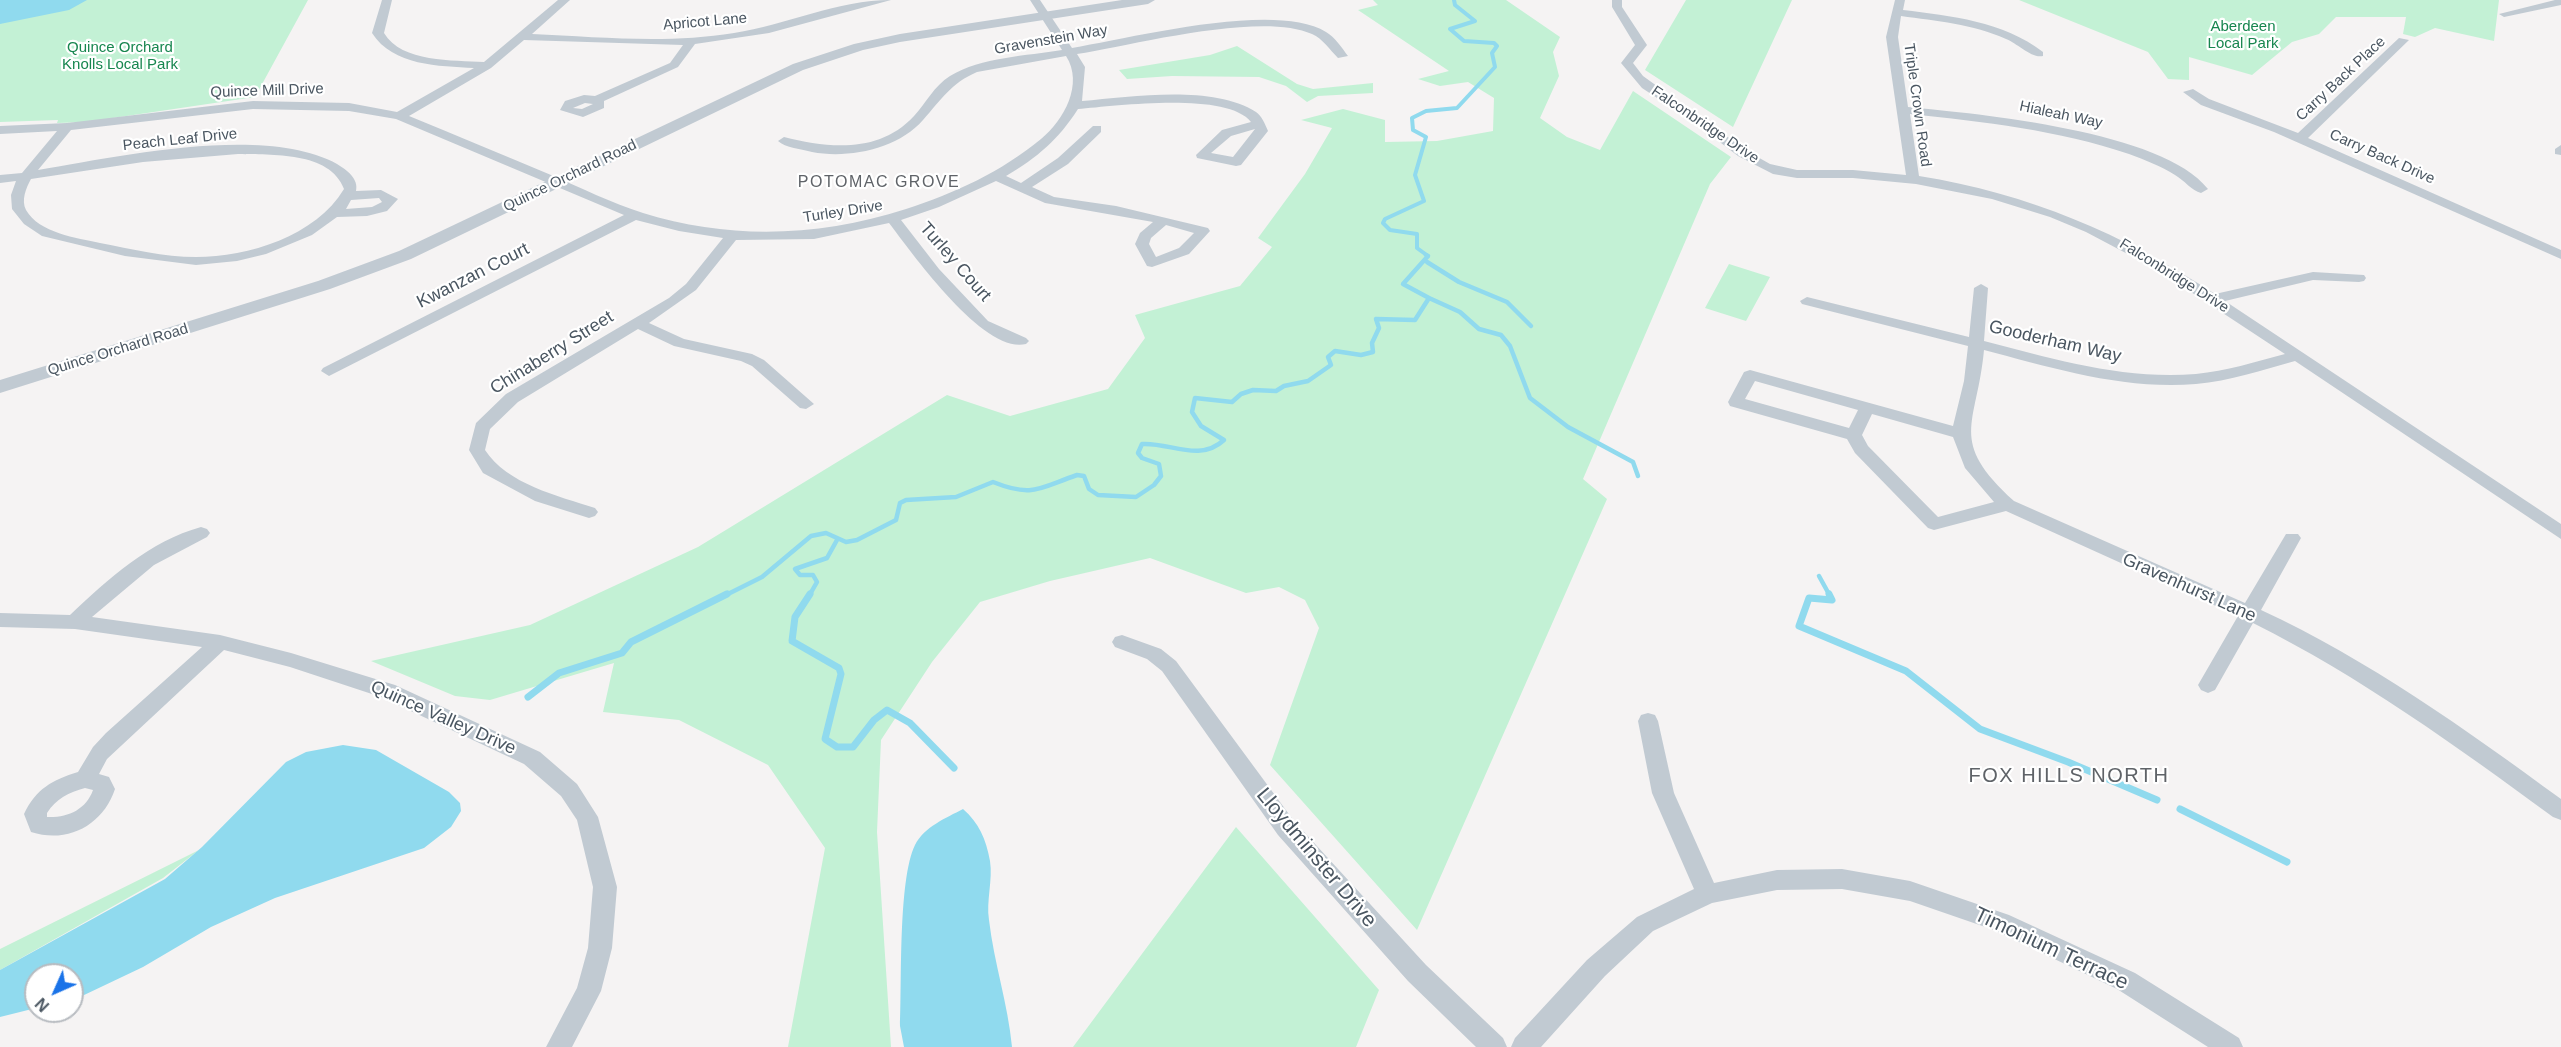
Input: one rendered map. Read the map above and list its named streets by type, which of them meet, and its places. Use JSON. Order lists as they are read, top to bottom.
{
  "streets": {
    "street": [
      "Apricot Lane",
      "Gravenstein Way",
      "Carry Back Place",
      "Quince Mill Drive",
      "Triple Crown Road",
      "Hialeah Way",
      "Falconbridge Drive",
      "Peach Leaf Drive",
      "Carry Back Drive",
      "Quince Orchard Road",
      "Turley Drive",
      "Turley Court",
      "Kwanzan Court",
      "Gooderham Way",
      "Chinaberry Street",
      "Gravenhurst Lane",
      "Quince Valley Drive",
      "Lloydminster Drive",
      "Timonium Terrace"
    ]
  },
  "crossings": [
    ["Gravenstein Way", "Turley Drive"],
    ["Carry Back Place", "Carry Back Drive"],
    ["Quince Mill Drive", "Quince Orchard Road"],
    ["Quince Mill Drive", "Turley Drive"],
    ["Triple Crown Road", "Hialeah Way"],
    ["Triple Crown Road", "Falconbridge Drive"],
    ["Falconbridge Drive", "Gooderham Way"],
    ["Quince Orchard Road", "Turley Drive"],
    ["Turley Drive", "Turley Court"],
    ["Turley Drive", "Kwanzan Court"],
    ["Turley Drive", "Chinaberry Street"]
  ],
  "districts": ["POTOMAC GROVE", "FOX HILLS NORTH"],
  "parks": ["Aberdeen Local Park", "Quince Orchard Knolls Local Park"],
  "north": "bottom left"
}
